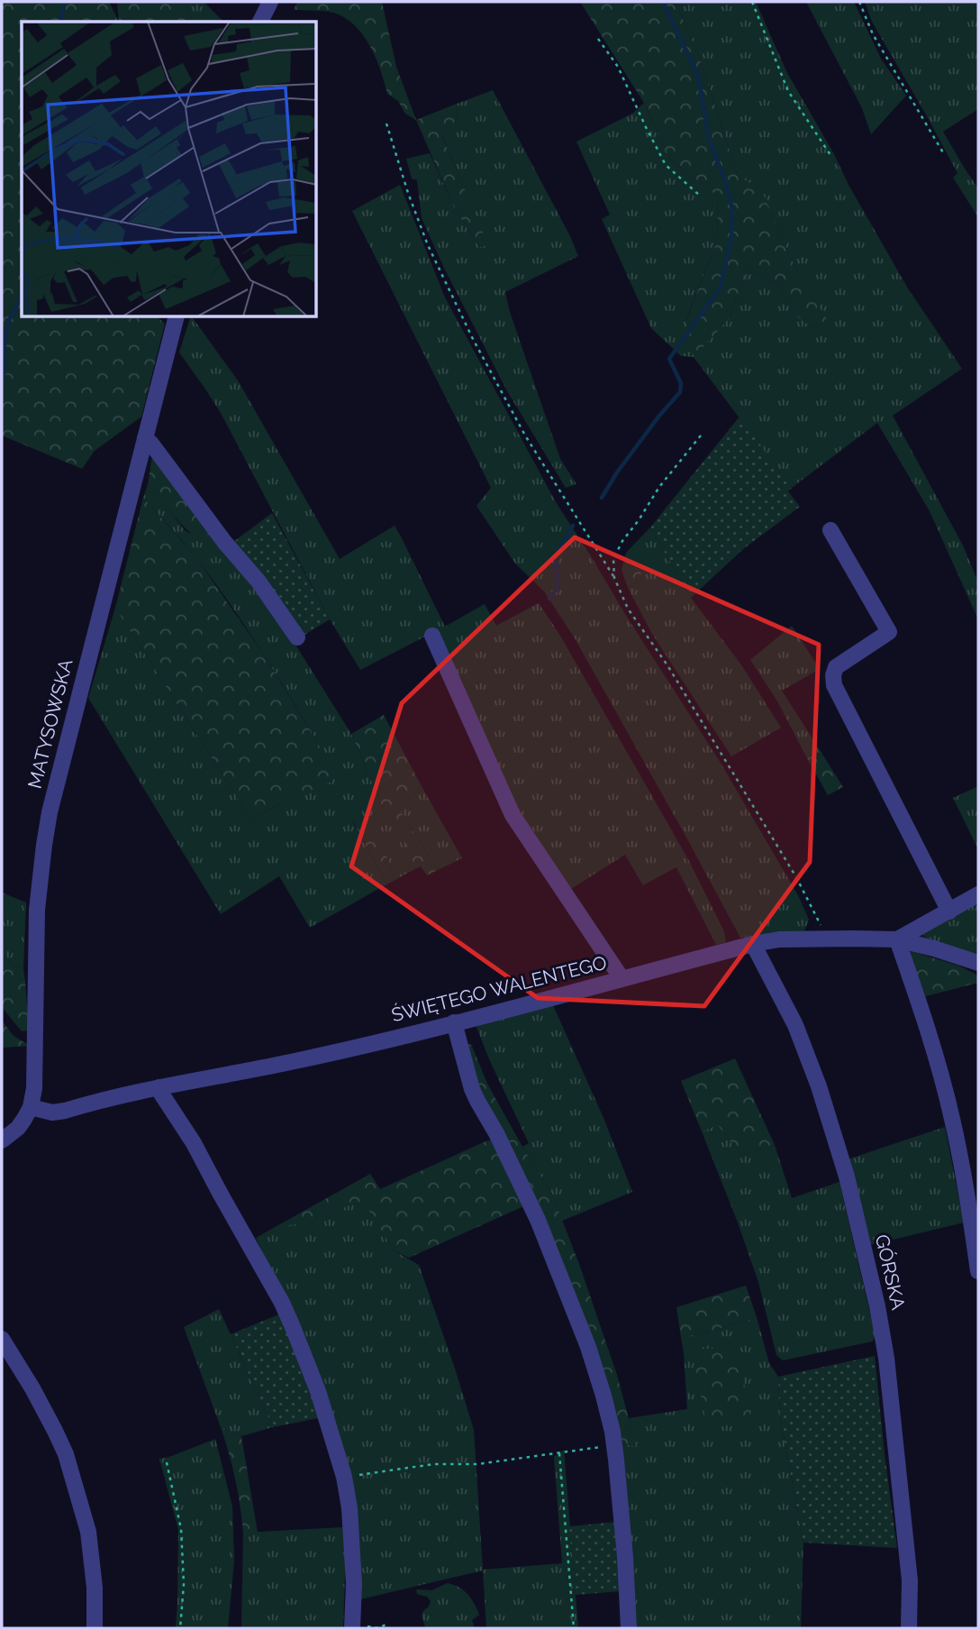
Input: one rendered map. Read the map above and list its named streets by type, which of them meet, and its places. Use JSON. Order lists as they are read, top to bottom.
{
  "streets": {
    "street": ["MATYSOWSKA", "ŚWIĘTEGO WALENTEGO", "GÓRSKA"]
  },
  "crossings": [
    ["MATYSOWSKA", "ŚWIĘTEGO WALENTEGO"],
    ["ŚWIĘTEGO WALENTEGO", "GÓRSKA"]
  ]
}
